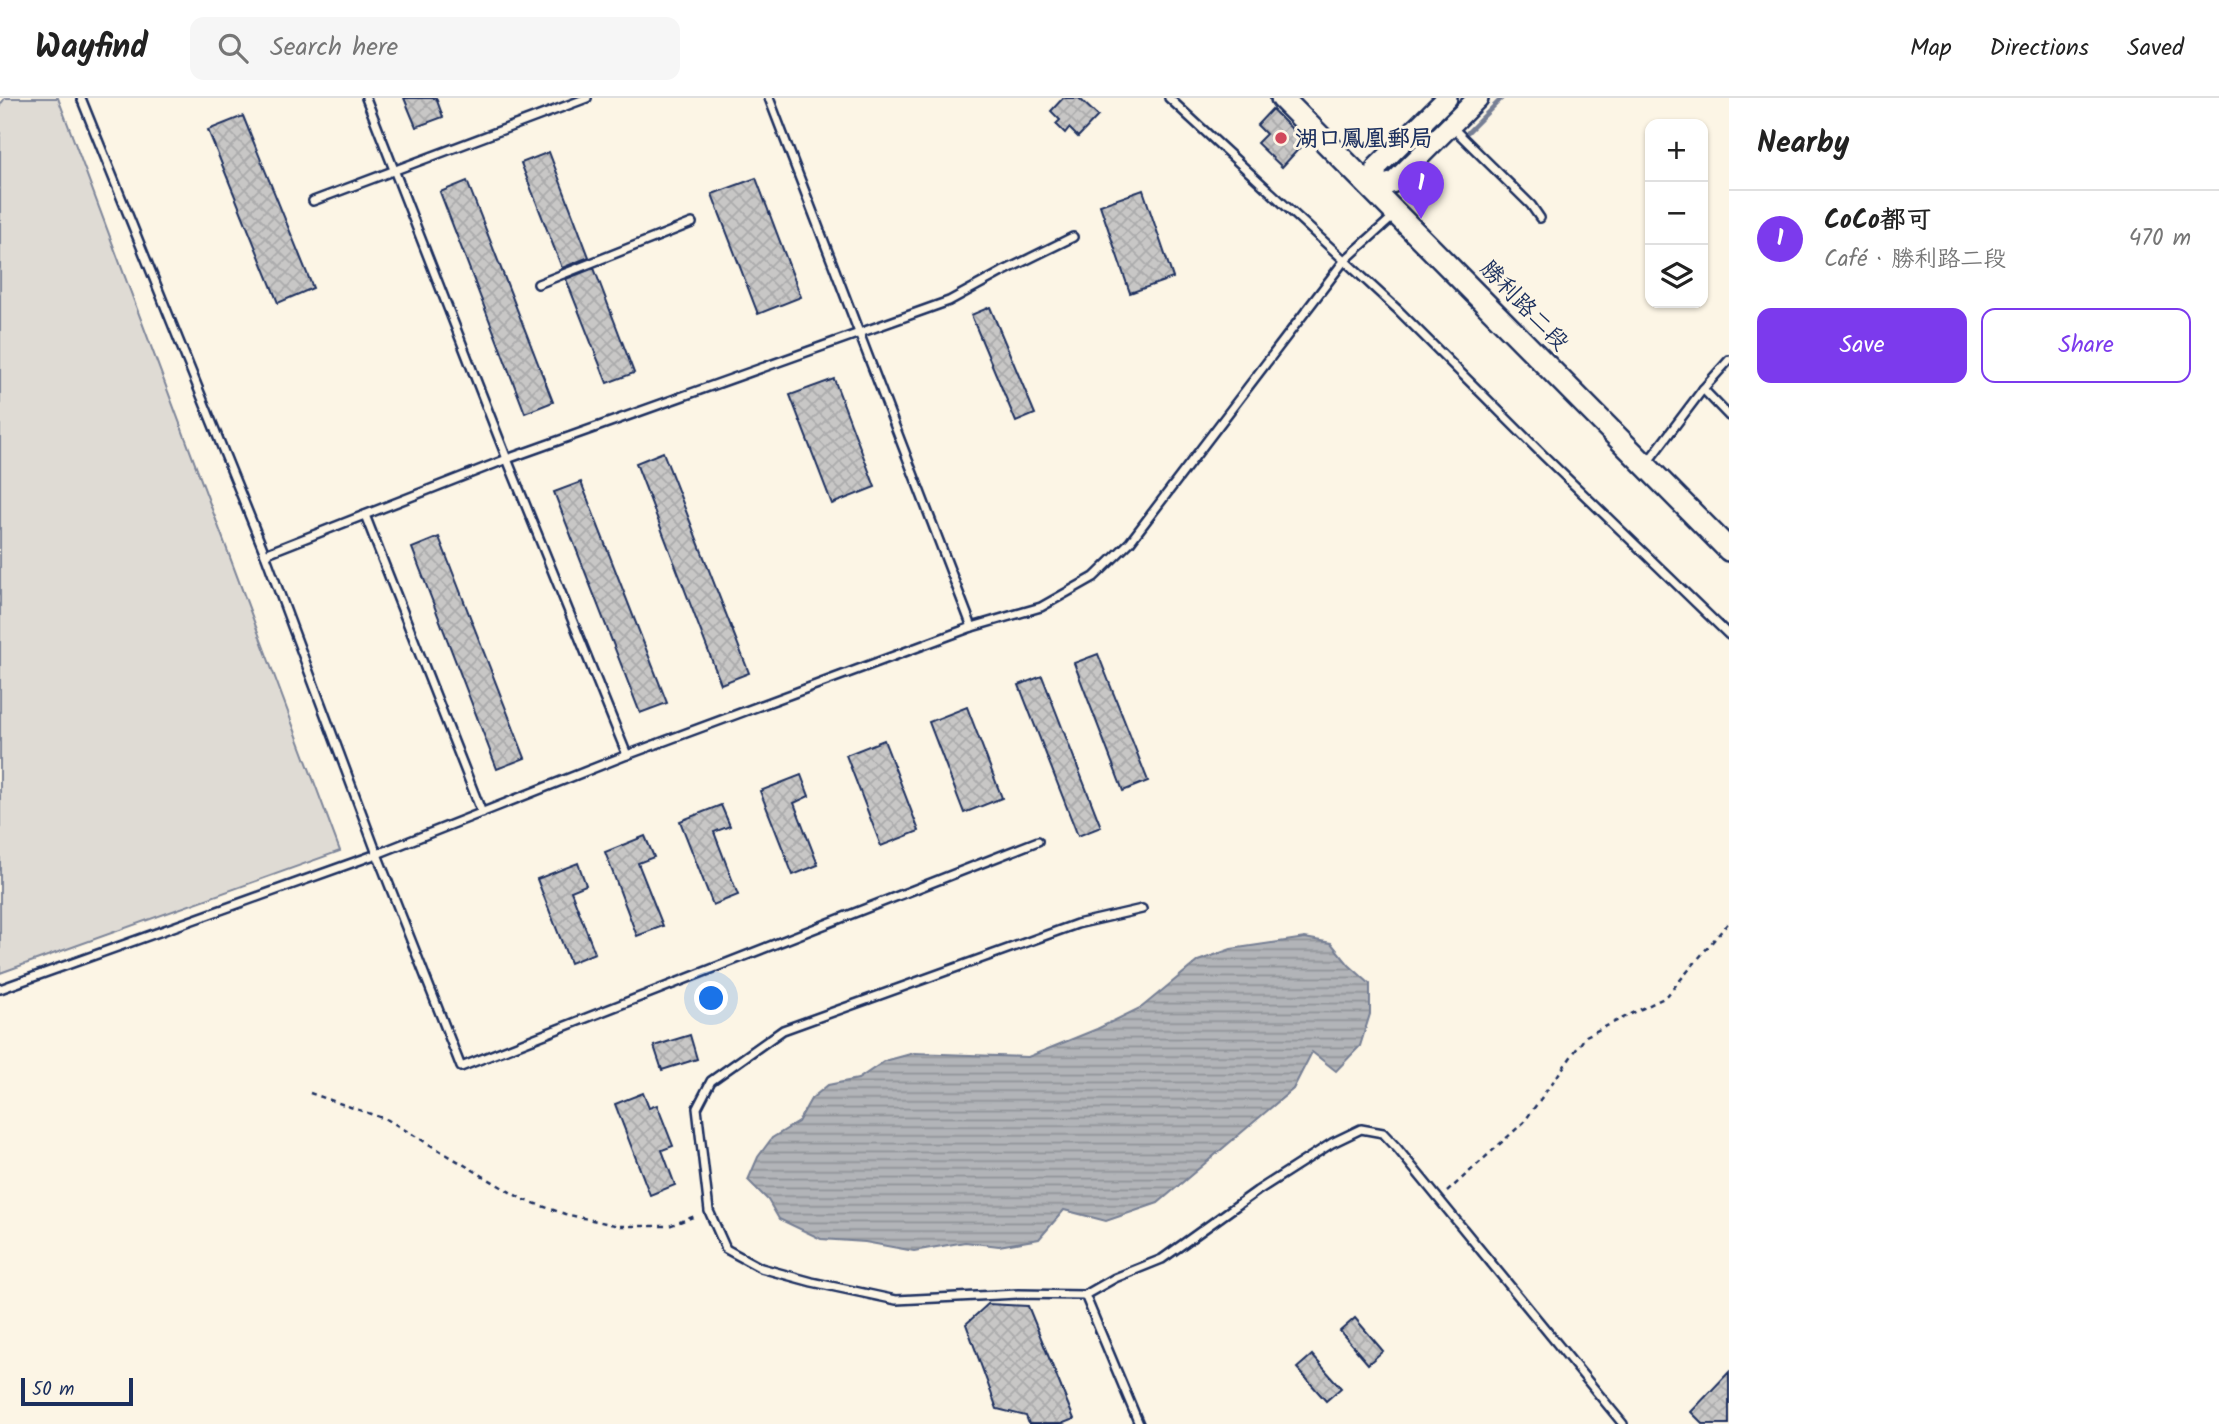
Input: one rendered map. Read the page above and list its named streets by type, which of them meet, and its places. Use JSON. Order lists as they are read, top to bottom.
{
  "streets": {
    "main road": ["勝利路二段"]
  },
  "places": ["湖口鳳凰郵局"],
  "scale_bar": "50 m",
  "page": {
    "header": "Wayfind",
    "search": "Search here",
    "nav": ["Map", "Directions", "Saved"],
    "heading": "Nearby",
    "map_buttons": ["+", "−"],
    "pins": "1",
    "list": [
      {
        "mark": "1",
        "name": "CoCo都可",
        "note": "Café · 勝利路二段",
        "value": "470 m"
      }
    ],
    "buttons": ["Save", "Share"],
    "scale": "50 m"
  }
}
